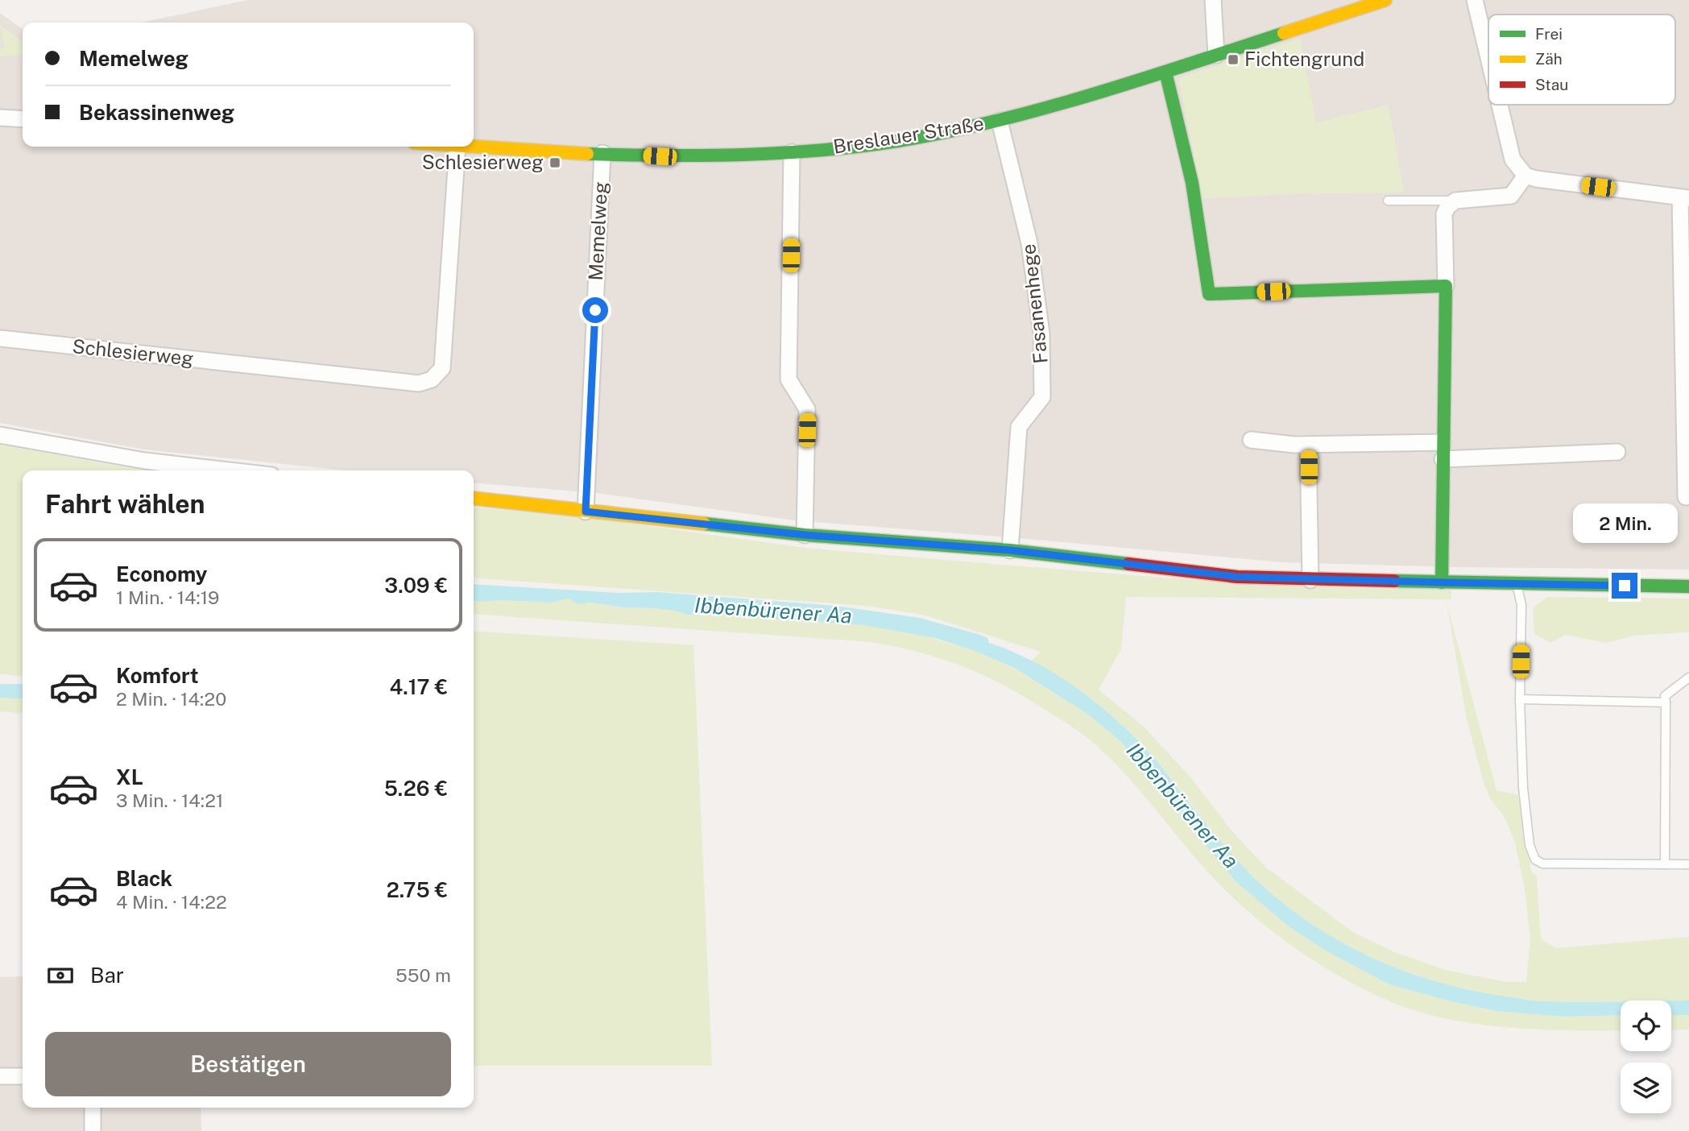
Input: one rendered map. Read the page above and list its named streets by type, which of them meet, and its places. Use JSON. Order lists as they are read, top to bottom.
{
  "streets": {
    "street": [
      "Breslauer Straße",
      "Memelweg",
      "Fasanenhege",
      "Schlesierweg"
    ]
  },
  "crossings": [
    ["Breslauer Straße", "Memelweg"],
    ["Breslauer Straße", "Fasanenhege"]
  ],
  "water": ["Ibbenbürener Aa"],
  "places": {
    "transit": ["Fichtengrund", "Schlesierweg"]
  },
  "legend": ["Frei", "Zäh", "Stau"],
  "page": {
    "banner": ["Memelweg", "Bekassinenweg"],
    "heading": "Fahrt wählen",
    "bubble": "2 Min.",
    "list": [
      {
        "name": "Economy",
        "note": "1 Min. · 14:19",
        "value": "3.09 €"
      },
      {
        "name": "Komfort",
        "note": "2 Min. · 14:20",
        "value": "4.17 €"
      },
      {
        "name": "XL",
        "note": "3 Min. · 14:21",
        "value": "5.26 €"
      },
      {
        "name": "Black",
        "note": "4 Min. · 14:22",
        "value": "2.75 €"
      }
    ],
    "pay": ["Bar", "550 m"],
    "buttons": "Bestätigen"
  }
}
